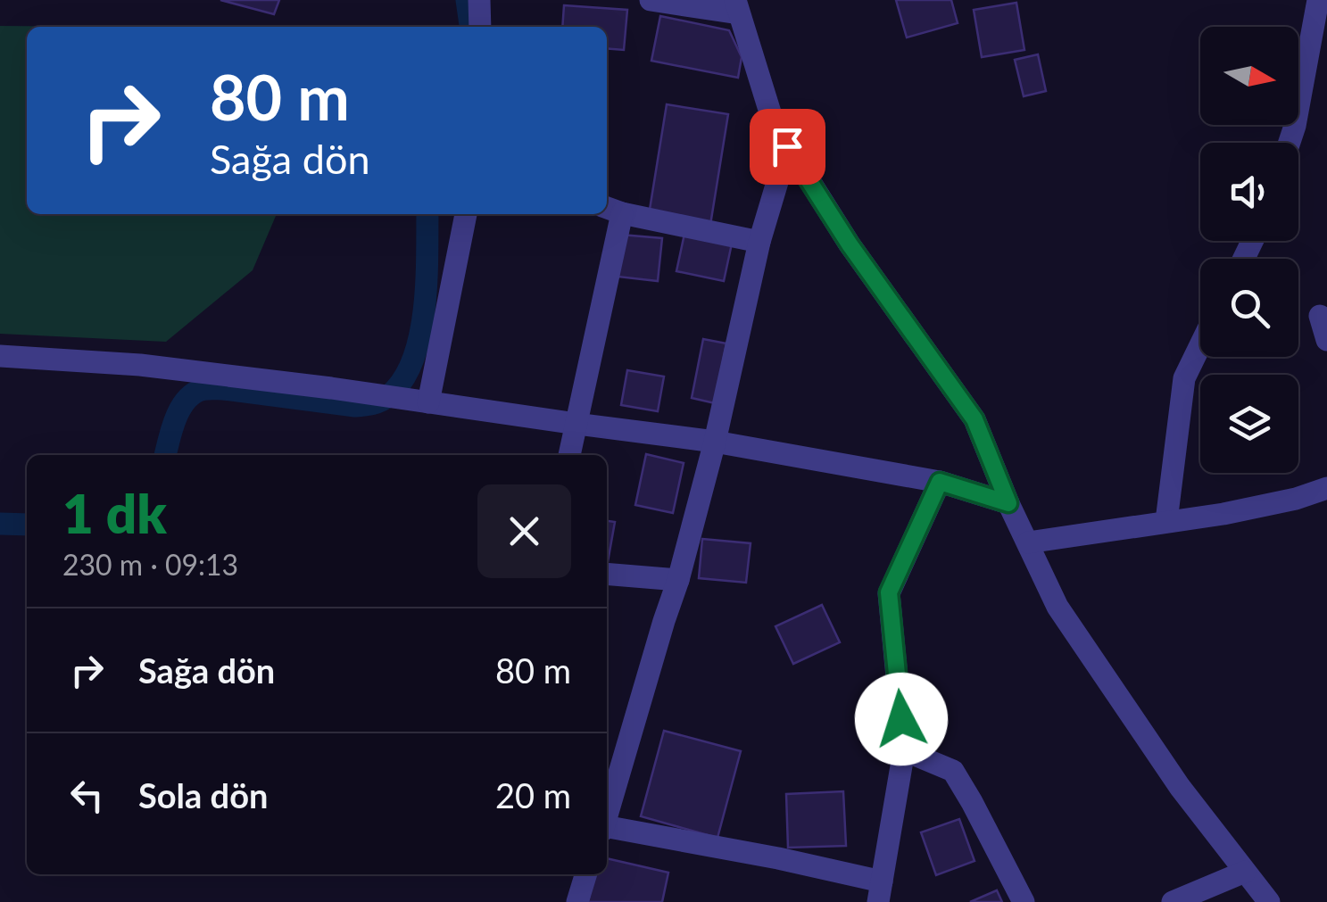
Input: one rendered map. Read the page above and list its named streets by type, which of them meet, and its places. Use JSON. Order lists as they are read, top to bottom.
{
  "north": "right",
  "page": {
    "turn": ["80 m", "Sağa dön"],
    "heading": ["1 dk", "230 m · 09:13"],
    "list": [
      {
        "name": "Sağa dön",
        "value": "80 m"
      },
      {
        "name": "Sola dön",
        "value": "20 m"
      }
    ]
  }
}
